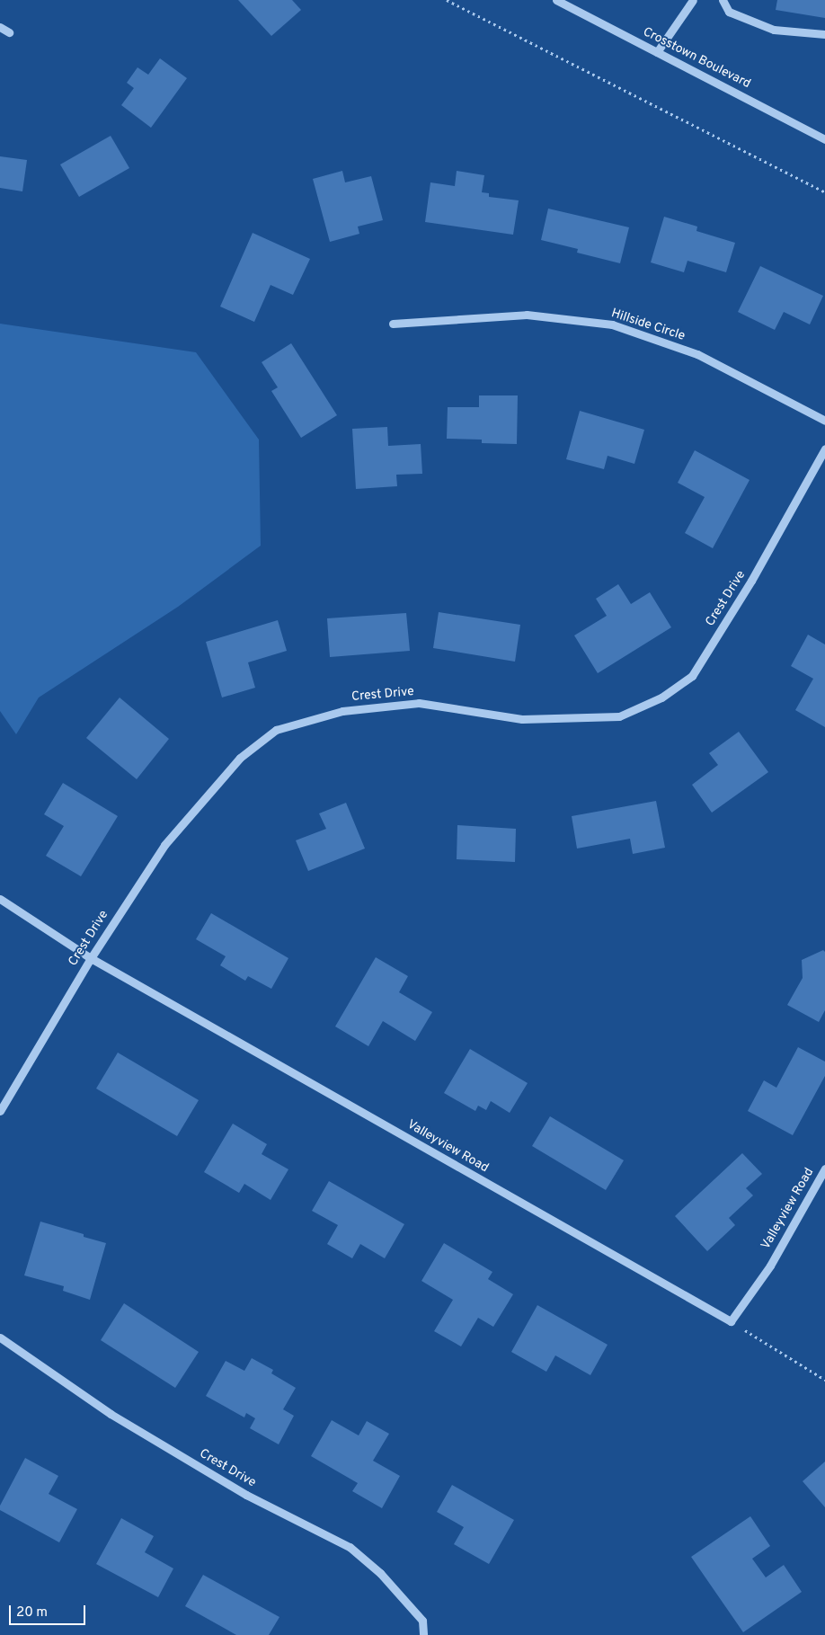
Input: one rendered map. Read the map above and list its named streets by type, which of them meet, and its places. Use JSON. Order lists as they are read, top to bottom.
{
  "streets": {
    "street": [
      "Crosstown Boulevard",
      "Hillside Circle",
      "Crest Drive",
      "Valleyview Road"
    ]
  },
  "crossings": [
    ["Crest Drive", "Valleyview Road"]
  ],
  "scale_bar": "20 m"
}
